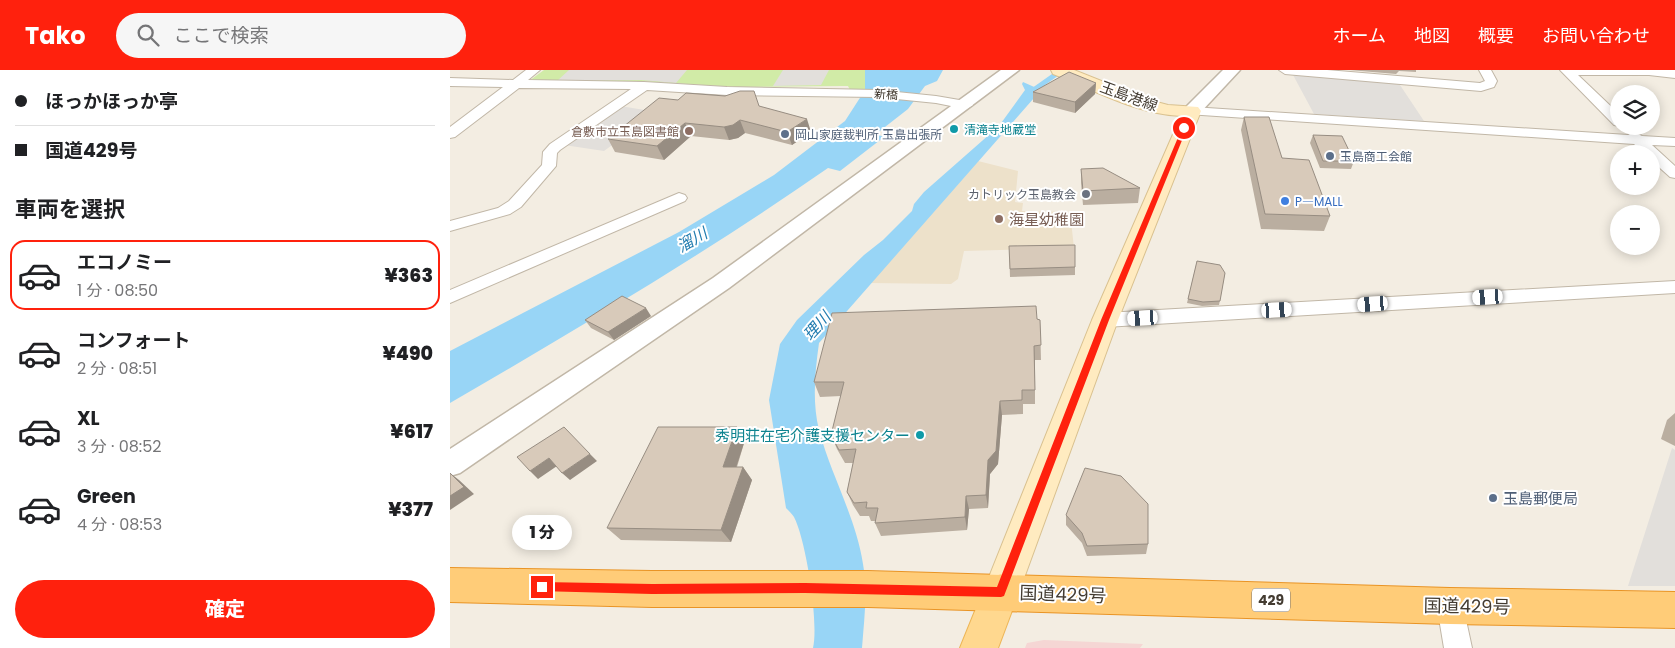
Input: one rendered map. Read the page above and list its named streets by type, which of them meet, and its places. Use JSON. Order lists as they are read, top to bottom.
{
  "streets": {
    "highway": ["国道429号", "429"],
    "main road": ["玉島港線"],
    "street": ["新橋"]
  },
  "water": ["溜川", "理川"],
  "places": [
    "清滝寺地蔵堂",
    "倉敷市立玉島図書館",
    "岡山家庭裁判所 玉島出張所",
    "玉島商工会館",
    "カトリック玉島教会",
    "P―MALL",
    "海星幼稚園",
    "秀明荘在宅介護支援センター",
    "玉島郵便局"
  ],
  "page": {
    "header": "Tako",
    "search": "ここで検索",
    "nav": [
      "ホーム",
      "地図",
      "概要",
      "お問い合わせ"
    ],
    "banner": ["ほっかほっか亭", "国道429号"],
    "map_buttons": ["+", "−"],
    "heading": "車両を選択",
    "list": [
      {
        "name": "エコノミー",
        "note": "1 分 · 08:50",
        "value": "¥363"
      },
      {
        "name": "コンフォート",
        "note": "2 分 · 08:51",
        "value": "¥490"
      },
      {
        "name": "XL",
        "note": "3 分 · 08:52",
        "value": "¥617"
      },
      {
        "name": "Green",
        "note": "4 分 · 08:53",
        "value": "¥377"
      }
    ],
    "bubble": "1 分",
    "buttons": "確定"
  }
}
